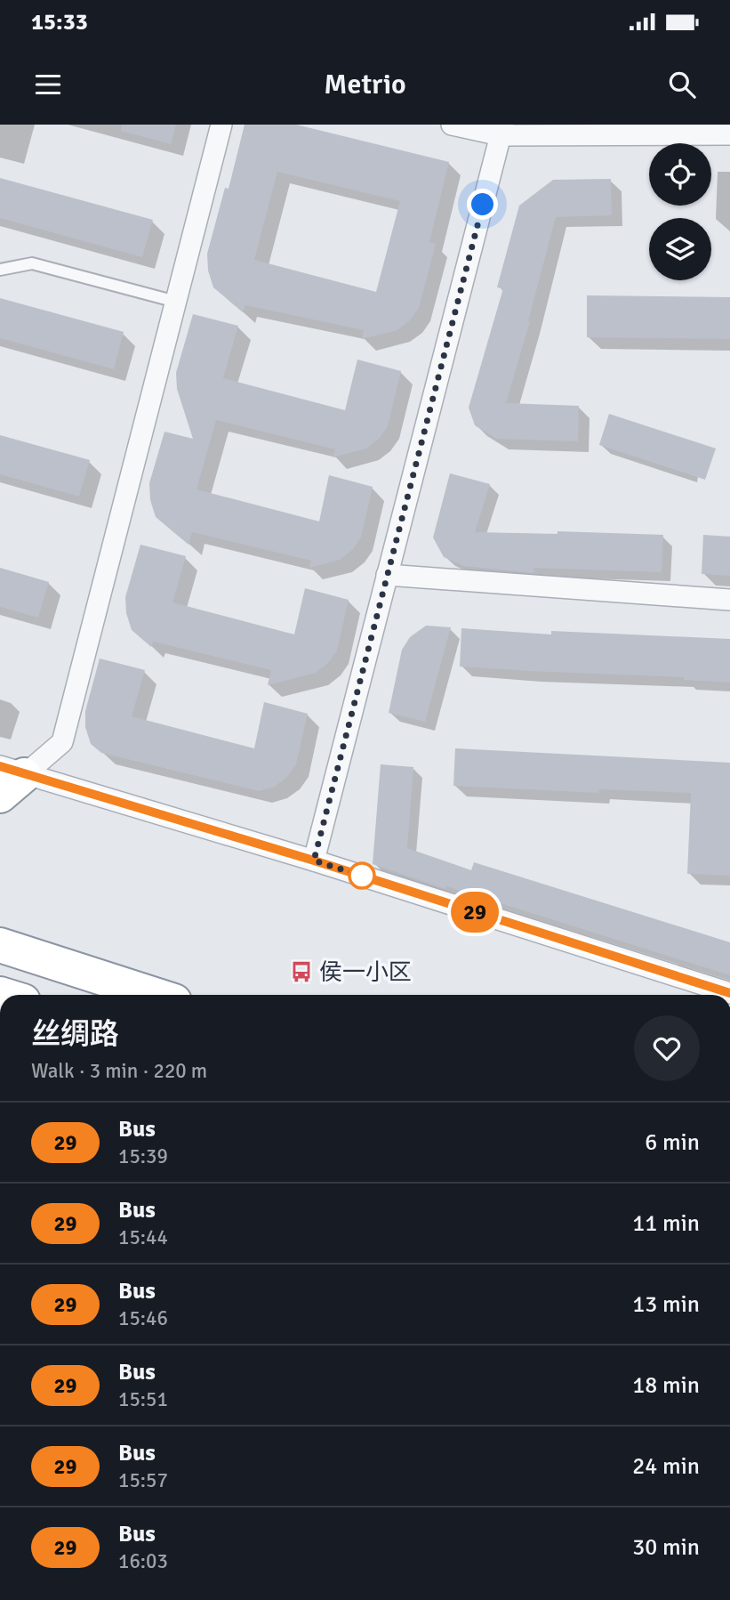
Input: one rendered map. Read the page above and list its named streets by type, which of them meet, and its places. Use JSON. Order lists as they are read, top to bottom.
{
  "places": {
    "bus stop": ["侯一小区"]
  },
  "lines": ["bus line 29"],
  "page": {
    "status": "15:33",
    "header": "Metrio",
    "on_map": "29",
    "heading": ["丝绸路", "Walk · 3 min · 220 m"],
    "list": [
      {
        "mark": "29",
        "name": "Bus",
        "note": "15:39",
        "value": "6 min"
      },
      {
        "mark": "29",
        "name": "Bus",
        "note": "15:44",
        "value": "11 min"
      },
      {
        "mark": "29",
        "name": "Bus",
        "note": "15:46",
        "value": "13 min"
      },
      {
        "mark": "29",
        "name": "Bus",
        "note": "15:51",
        "value": "18 min"
      },
      {
        "mark": "29",
        "name": "Bus",
        "note": "15:57",
        "value": "24 min"
      },
      {
        "mark": "29",
        "name": "Bus",
        "note": "16:03",
        "value": "30 min"
      }
    ]
  }
}
